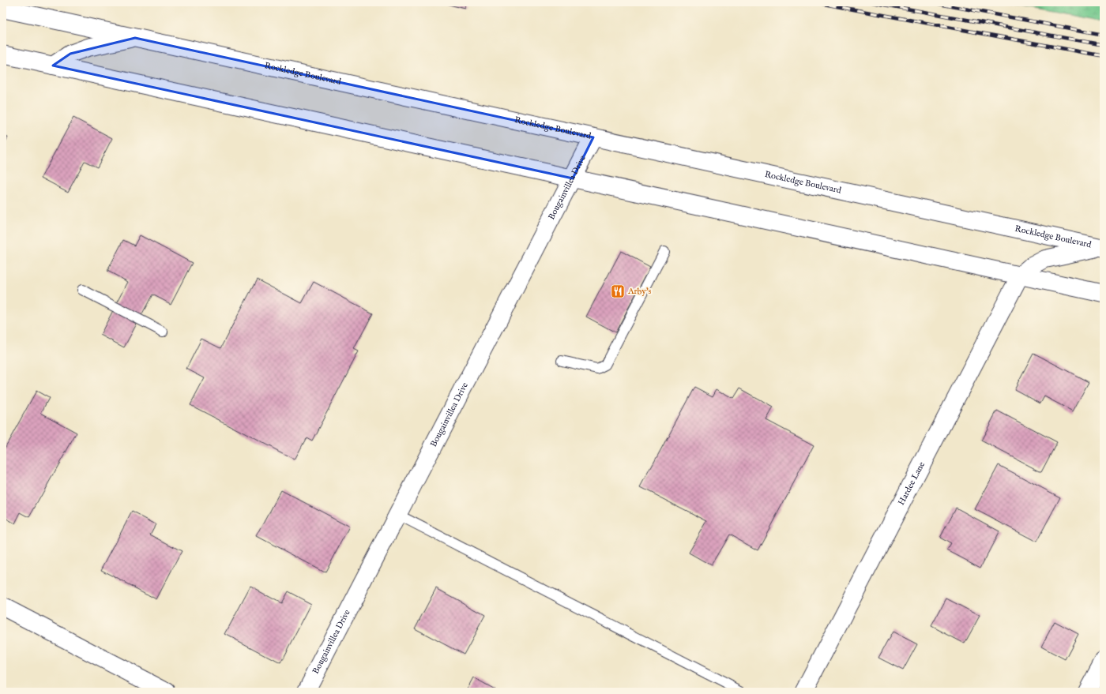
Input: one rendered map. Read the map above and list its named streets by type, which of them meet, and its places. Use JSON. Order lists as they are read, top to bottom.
{
  "streets": {
    "main road": ["Rockledge Boulevard", "Bougainvillea Drive", "Hardee Lane"]
  },
  "crossings": [
    ["Rockledge Boulevard", "Bougainvillea Drive"]
  ],
  "places": {
    "restaurant": ["Arby's"]
  }
}
